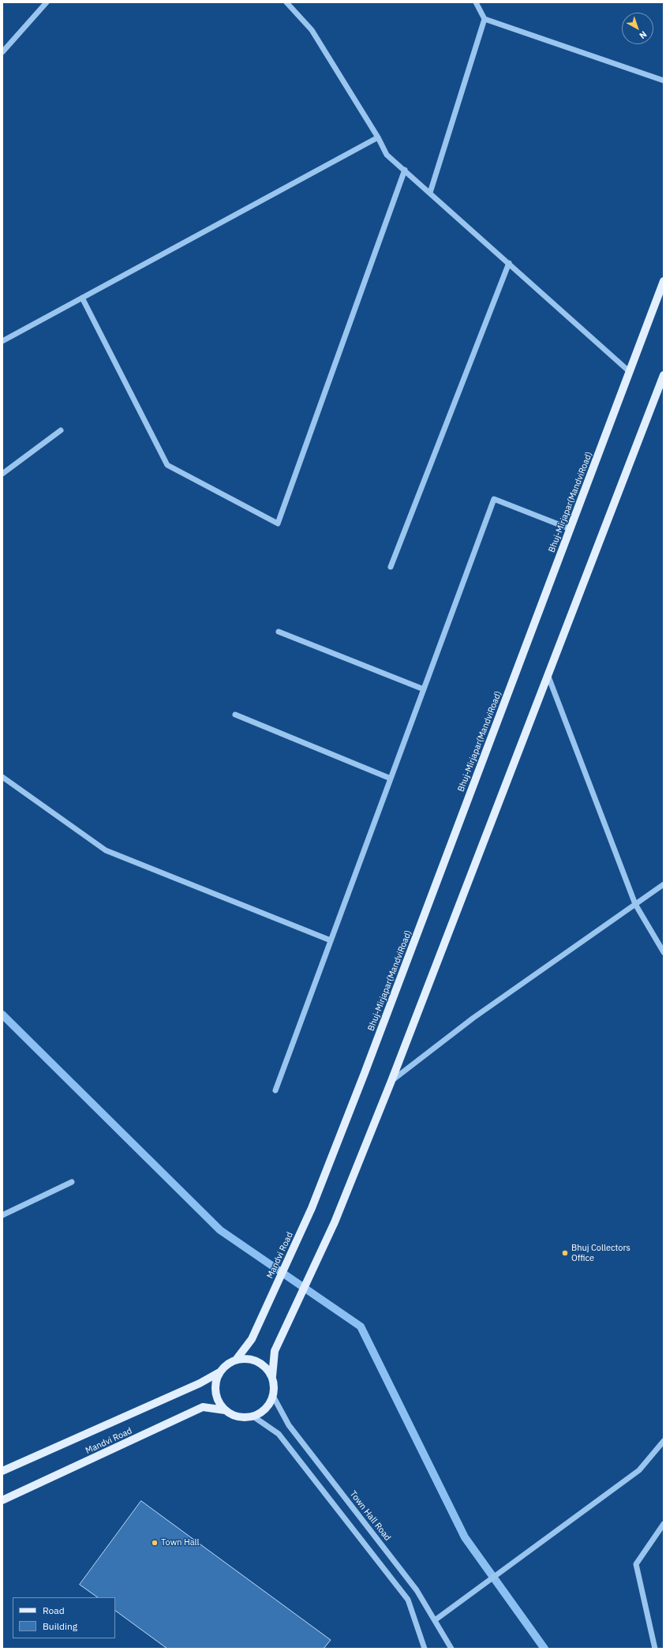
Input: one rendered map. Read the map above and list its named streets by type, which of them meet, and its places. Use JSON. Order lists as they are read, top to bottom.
{
  "streets": {
    "main road": ["Bhuj-Mirjapar(MandviRoad)", "Mandvi Road"],
    "street": ["Town Hall Road"]
  },
  "crossings": [
    ["Bhuj-Mirjapar(MandviRoad)", "Mandvi Road"],
    ["Mandvi Road", "Town Hall Road"]
  ],
  "places": ["Bhuj Collectors Office", "Town Hall"],
  "legend": ["Road", "Building"],
  "north": "bottom right"
}
